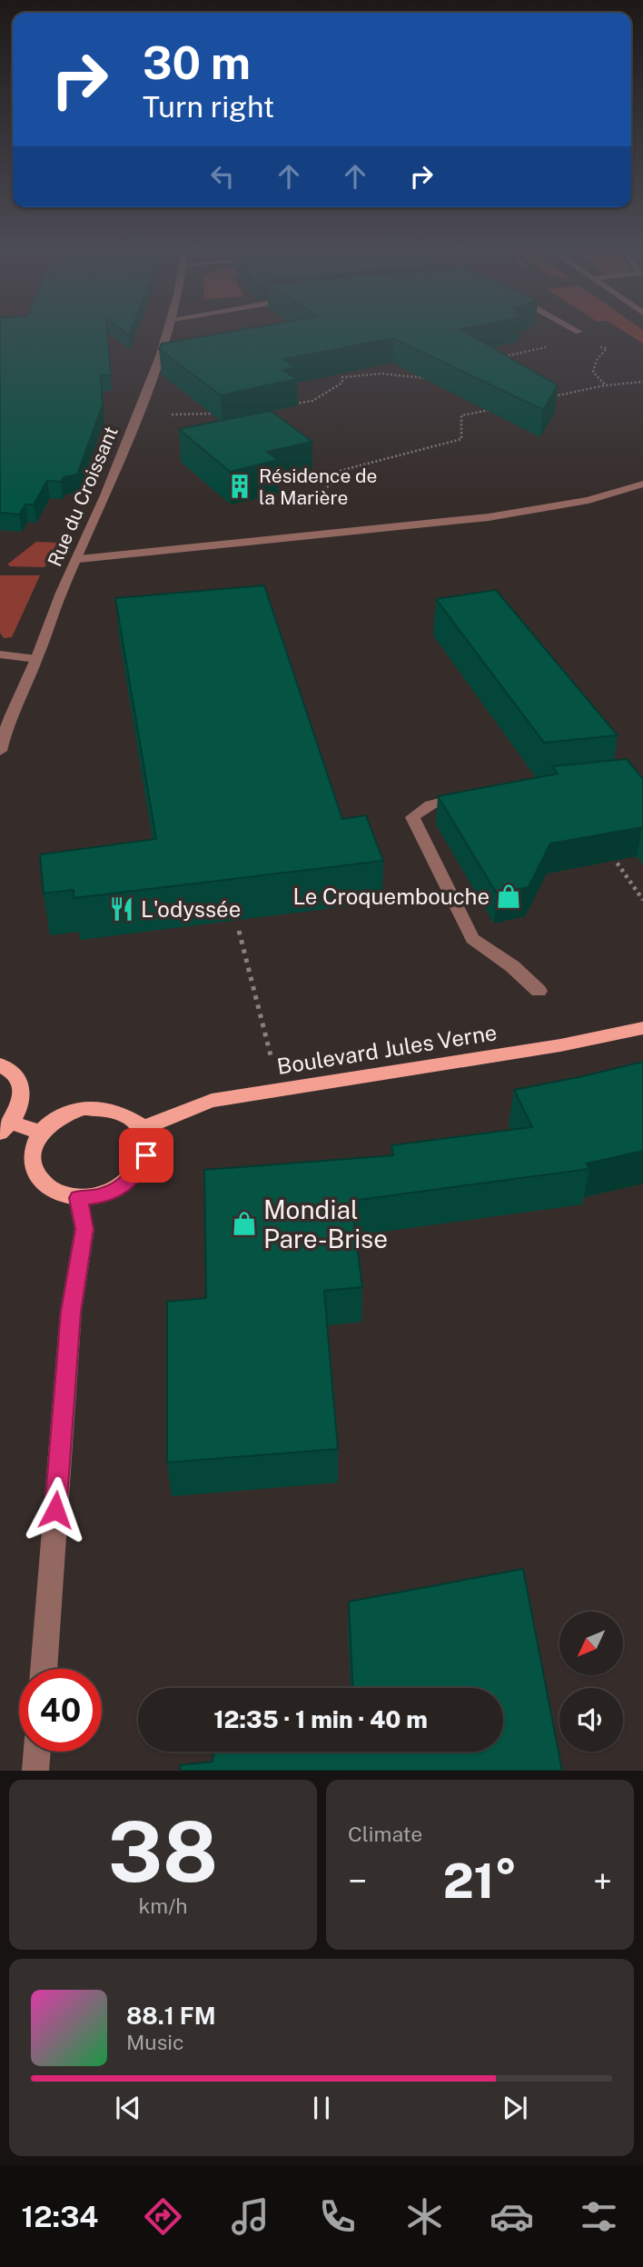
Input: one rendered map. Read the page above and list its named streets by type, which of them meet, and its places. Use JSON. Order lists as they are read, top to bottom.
{
  "streets": {
    "main road": ["Boulevard Jules Verne"],
    "street": ["Rue du Croissant"]
  },
  "places": {
    "building": ["Résidence de la Marière"],
    "shop": ["Le Croquembouche", "Mondial Pare-Brise"],
    "restaurant": ["L'odyssée"]
  },
  "north": "bottom left",
  "page": {
    "turn": ["30 m", "Turn right"],
    "limit": "40",
    "trip": "12:35 · 1 min · 40 m",
    "tile": [
      ["38", "km/h"],
      "Climate"
    ],
    "heat": ["−", "21°", "+"],
    "song": ["88.1 FM", "Music"],
    "tabs": "12:34"
  }
}
